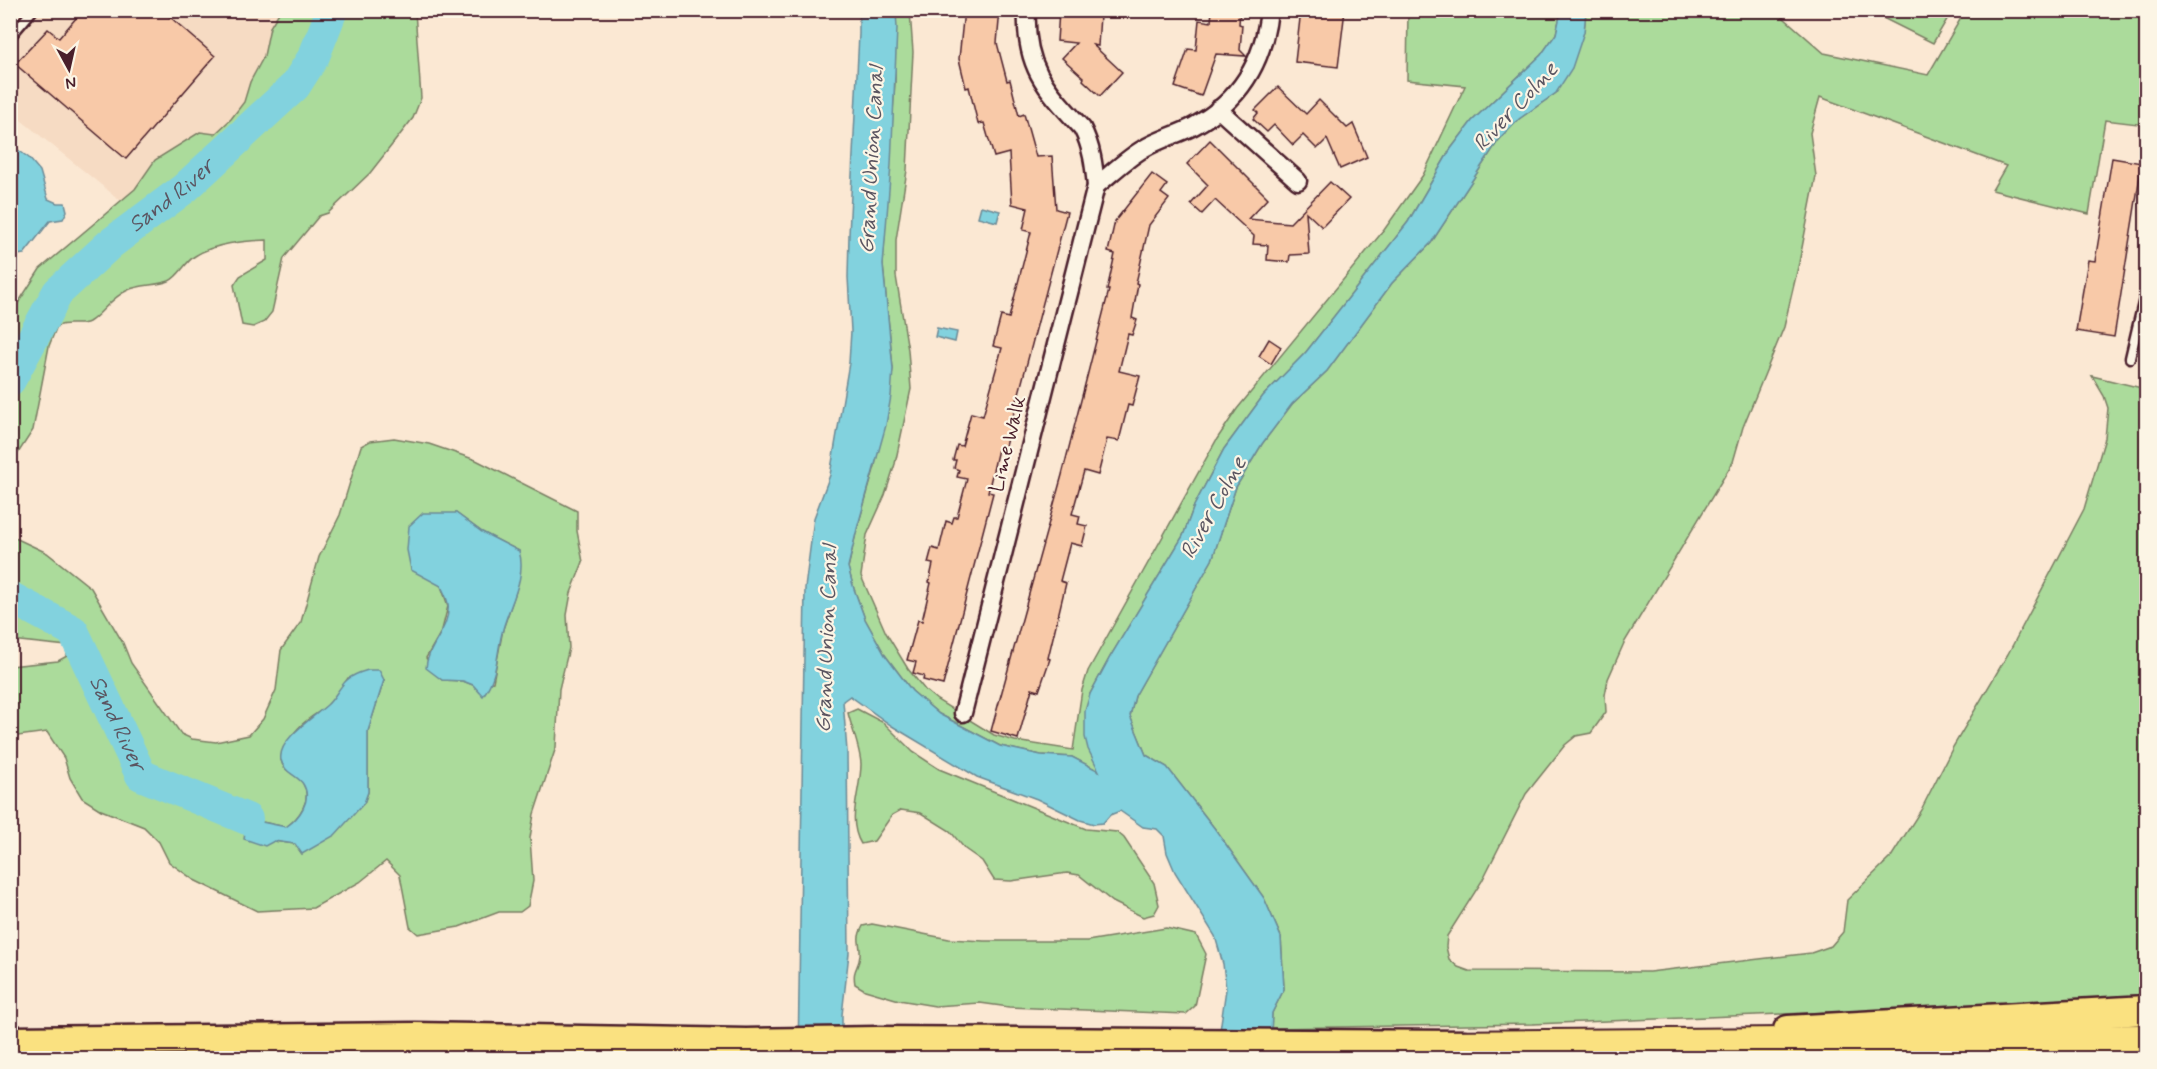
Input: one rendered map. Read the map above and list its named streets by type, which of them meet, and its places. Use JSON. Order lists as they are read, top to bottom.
{
  "streets": {
    "street": ["Lime Walk"]
  },
  "water": ["River Colne", "Grand Union Canal", "Sand River"],
  "north": "bottom"
}
